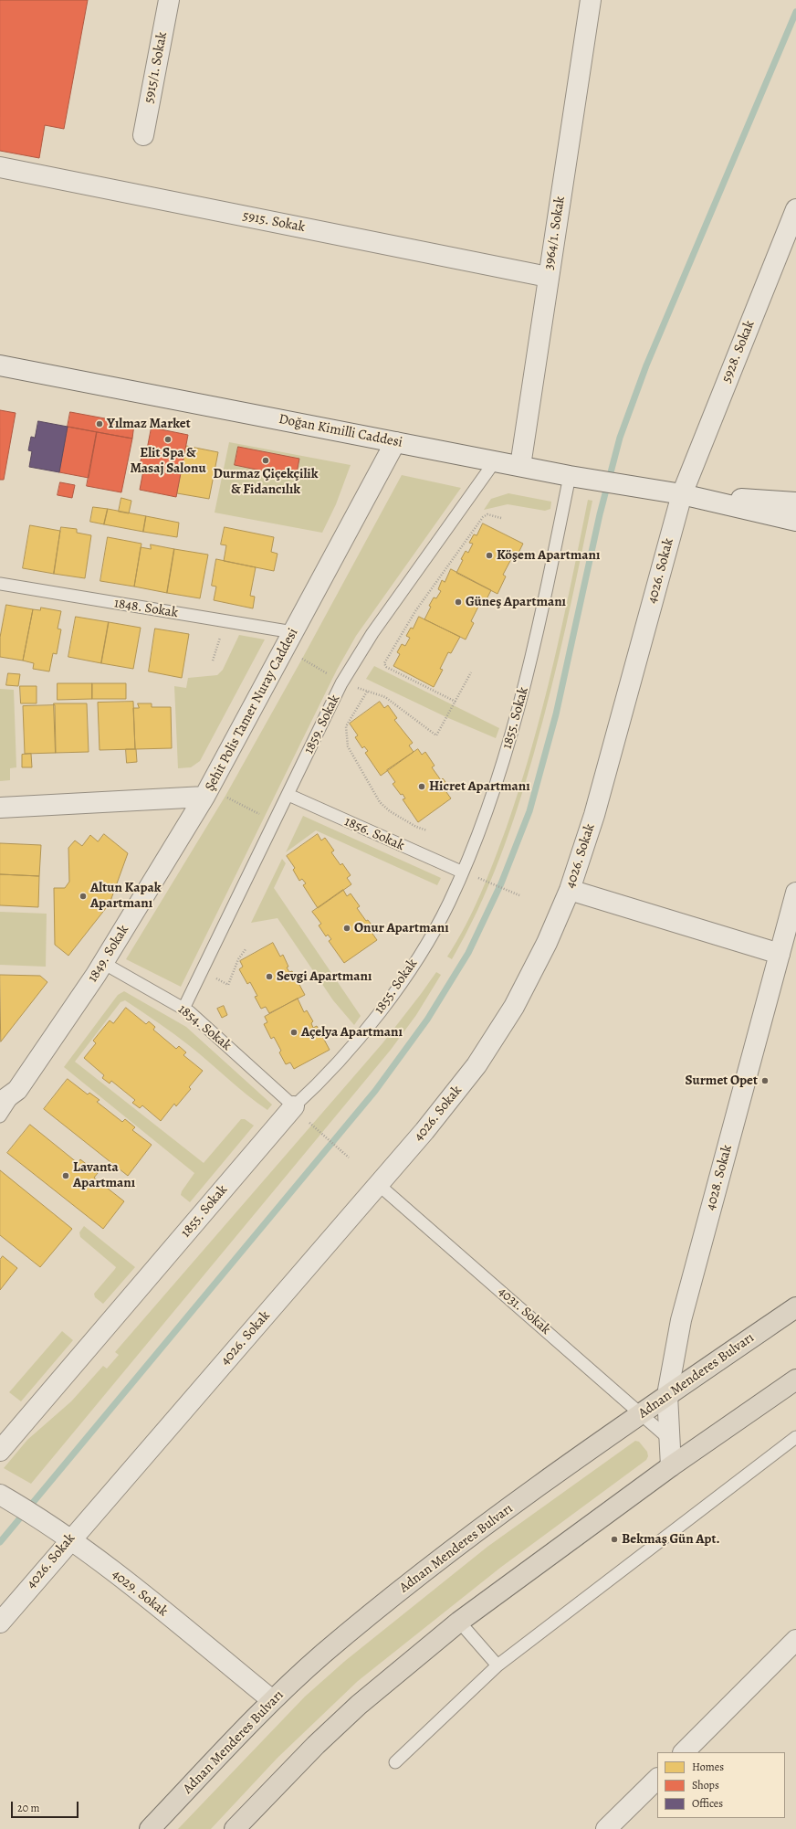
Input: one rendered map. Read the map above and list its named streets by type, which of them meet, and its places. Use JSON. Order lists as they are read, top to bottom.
{
  "streets": {
    "main road": ["Adnan Menderes Bulvarı"],
    "street": [
      "5915/1. Sokak",
      "5915. Sokak",
      "3964/1. Sokak",
      "5928. Sokak",
      "Doğan Kimilli Caddesi",
      "4026. Sokak",
      "Şehit Polis Tamer Nuray Caddesi",
      "1855. Sokak",
      "1849. Sokak",
      "4028. Sokak",
      "4029. Sokak"
    ],
    "lane": [
      "1848. Sokak",
      "1859. Sokak",
      "1856. Sokak",
      "1854. Sokak",
      "4031. Sokak"
    ]
  },
  "crossings": [
    ["5915. Sokak", "3964/1. Sokak"],
    ["3964/1. Sokak", "Doğan Kimilli Caddesi"],
    ["5928. Sokak", "Doğan Kimilli Caddesi"],
    ["5928. Sokak", "4026. Sokak"],
    ["Doğan Kimilli Caddesi", "4026. Sokak"],
    ["Doğan Kimilli Caddesi", "Şehit Polis Tamer Nuray Caddesi"],
    ["Doğan Kimilli Caddesi", "1855. Sokak"],
    ["Doğan Kimilli Caddesi", "1859. Sokak"],
    ["4026. Sokak", "4031. Sokak"],
    ["4026. Sokak", "4029. Sokak"],
    ["1848. Sokak", "Şehit Polis Tamer Nuray Caddesi"],
    ["Şehit Polis Tamer Nuray Caddesi", "1849. Sokak"],
    ["1855. Sokak", "1856. Sokak"],
    ["1855. Sokak", "1854. Sokak"],
    ["1859. Sokak", "1856. Sokak"],
    ["1859. Sokak", "1854. Sokak"],
    ["1849. Sokak", "1854. Sokak"],
    ["4028. Sokak", "4031. Sokak"],
    ["4028. Sokak", "Adnan Menderes Bulvarı"],
    ["4031. Sokak", "Adnan Menderes Bulvarı"],
    ["Adnan Menderes Bulvarı", "4029. Sokak"]
  ],
  "places": [
    "Yılmaz Market",
    "Elit Spa & Masaj Salonu",
    "Durmaz Çiçekçilik & Fidancılık",
    "Köşem Apartmanı",
    "Güneş Apartmanı",
    "Hicret Apartmanı",
    "Altun Kapak Apartmanı",
    "Onur Apartmanı",
    "Sevgi Apartmanı",
    "Açelya Apartmanı",
    "Surmet Opet",
    "Lavanta Apartmanı",
    "Bekmaş Gün Apt."
  ],
  "legend": ["Homes", "Shops", "Offices"],
  "scale_bar": "20 m"
}
